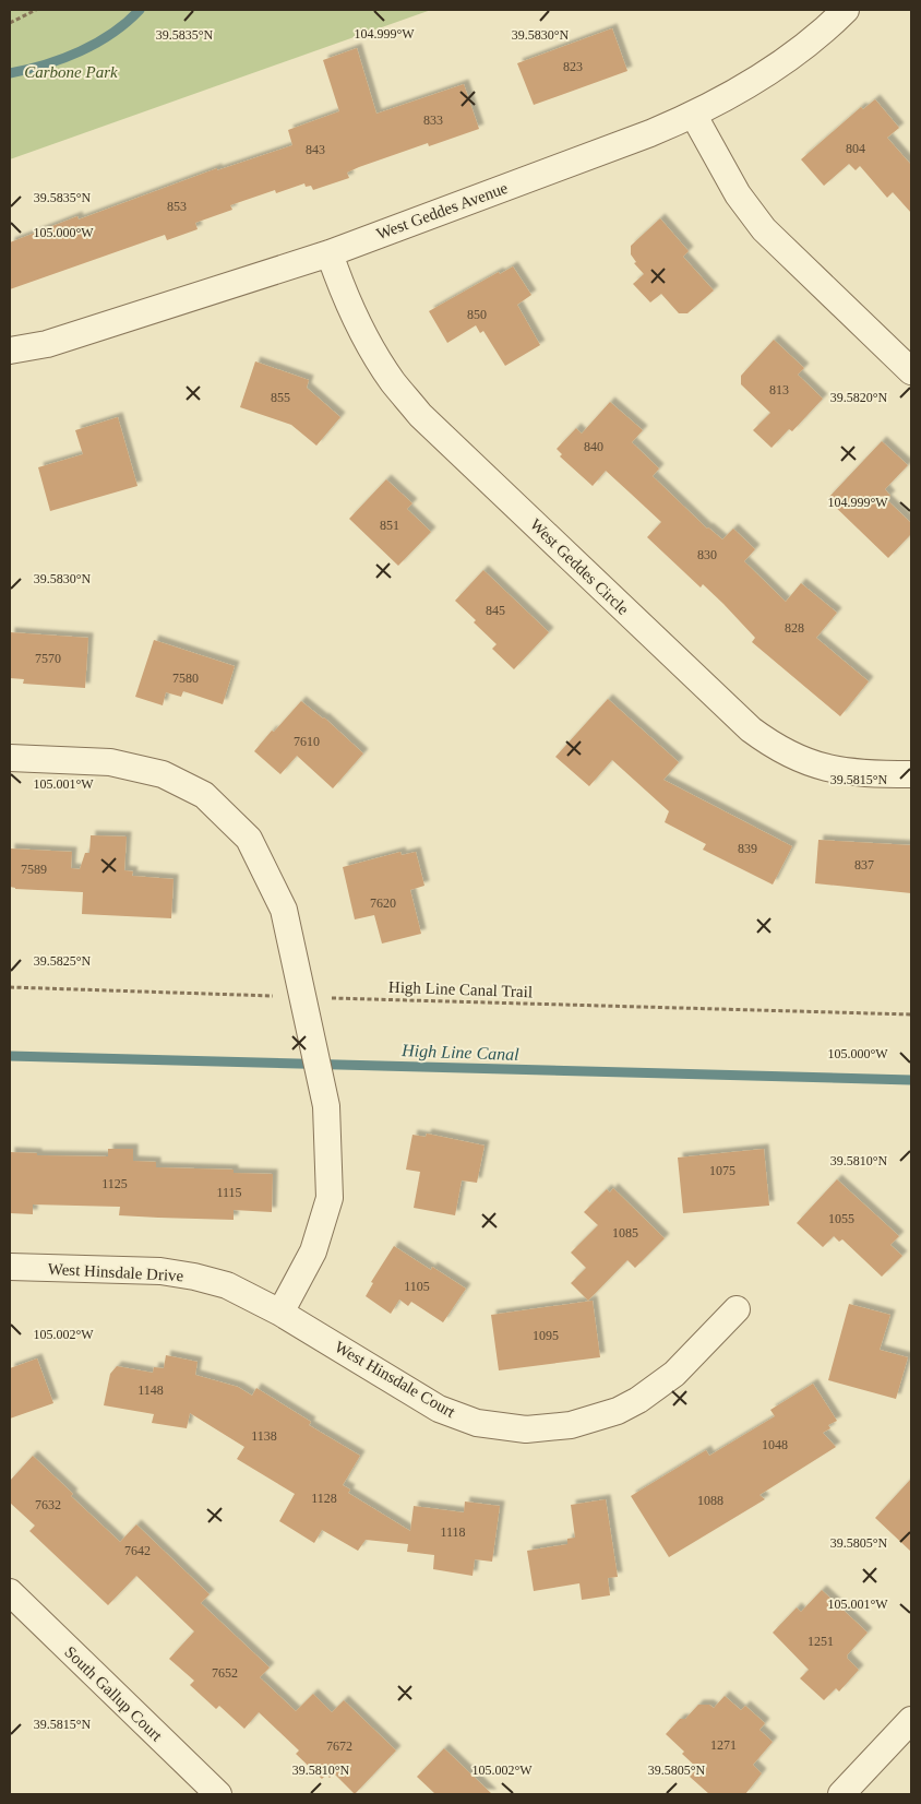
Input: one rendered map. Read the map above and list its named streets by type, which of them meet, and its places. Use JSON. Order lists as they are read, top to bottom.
{
  "streets": {
    "street": [
      "West Geddes Avenue",
      "West Geddes Circle",
      "West Hinsdale Drive",
      "West Hinsdale Court",
      "South Gallup Court"
    ],
    "path": ["High Line Canal Trail"]
  },
  "crossings": [
    ["West Geddes Avenue", "West Geddes Circle"],
    ["West Hinsdale Drive", "West Hinsdale Court"]
  ],
  "water": ["High Line Canal"],
  "parks": ["Carbone Park"],
  "house_numbers": [
    "823",
    "833",
    "804",
    "843",
    "853",
    "850",
    "813",
    "855",
    "840",
    "851",
    "830",
    "845",
    "828",
    "7570",
    "7580",
    "7610",
    "839",
    "837",
    "7589",
    "7620",
    "1075",
    "1125",
    "1115",
    "1055",
    "1085",
    "1105",
    "1095",
    "1148",
    "1138",
    "1048",
    "1128",
    "1088",
    "7632",
    "1118",
    "7642",
    "1251",
    "7652",
    "1271",
    "7672"
  ],
  "coordinates": [
    "104.999°W",
    "39.5835°N",
    "39.5830°N",
    "105.000°W",
    "39.5820°N",
    "39.5815°N",
    "105.001°W",
    "39.5825°N",
    "39.5810°N",
    "105.002°W",
    "39.5805°N"
  ]
}
